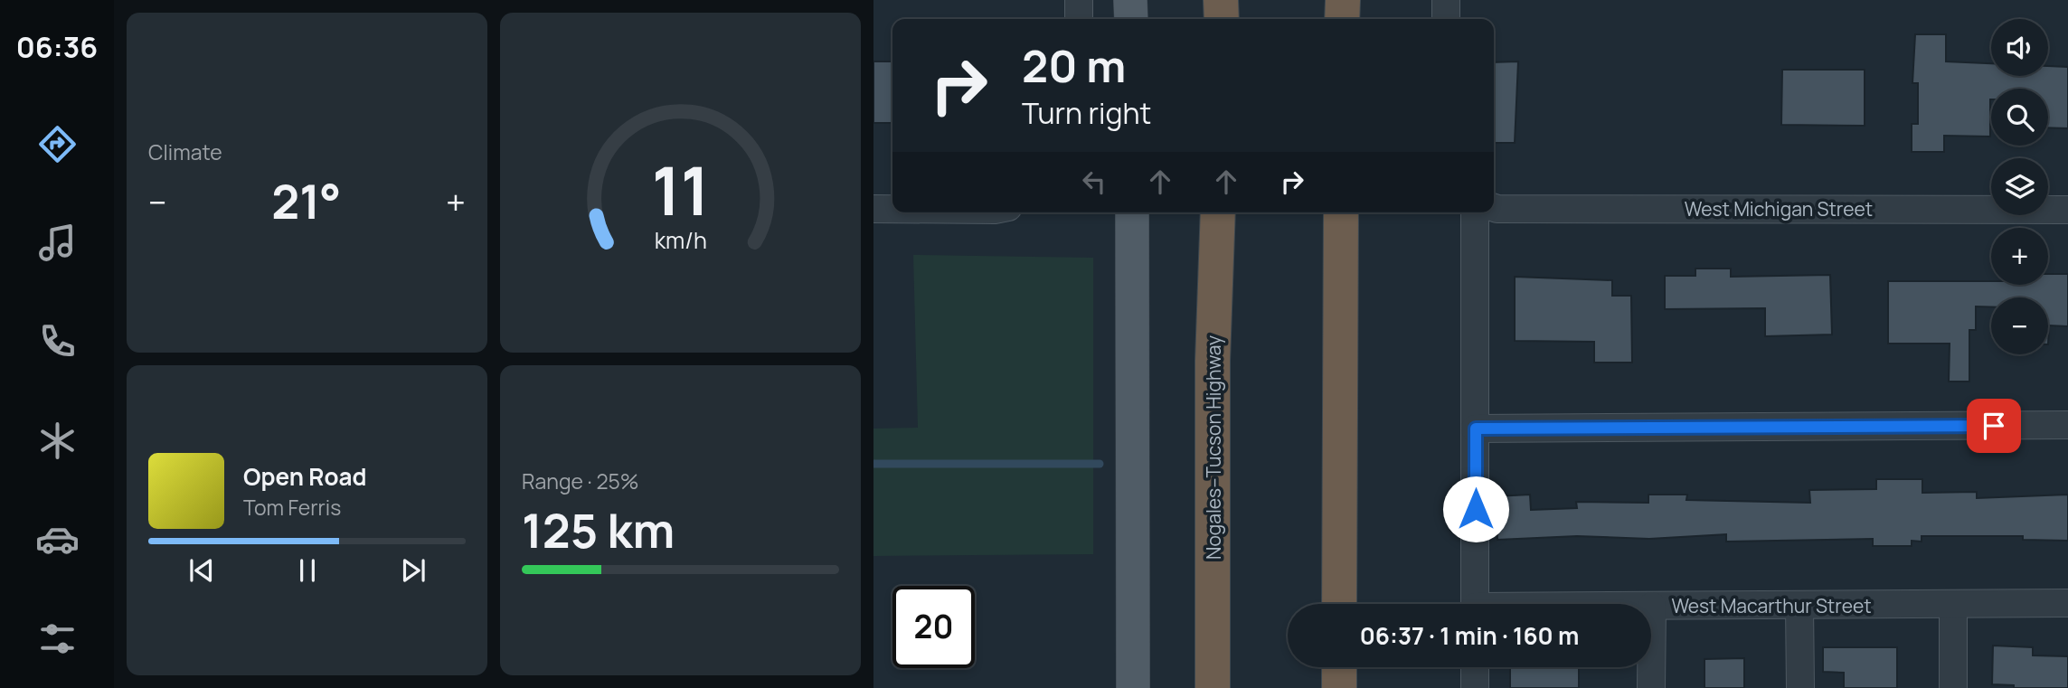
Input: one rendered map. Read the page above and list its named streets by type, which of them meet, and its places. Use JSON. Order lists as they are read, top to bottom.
{
  "streets": {
    "highway": ["Nogales–Tucson Highway"],
    "street": ["West Michigan Street", "West Macarthur Street"]
  },
  "page": {
    "tabs": "06:36",
    "tile": [
      "Climate",
      ["Range · 25%", "125 km"]
    ],
    "map_buttons": ["+", "−"],
    "turn": ["20 m", "Turn right"],
    "heat": ["−", "21°", "+"],
    "song": ["Open Road", "Tom Ferris"],
    "limit": "20",
    "trip": "06:37 · 1 min · 160 m",
    "gauge": ["11", "km/h"]
  }
}
